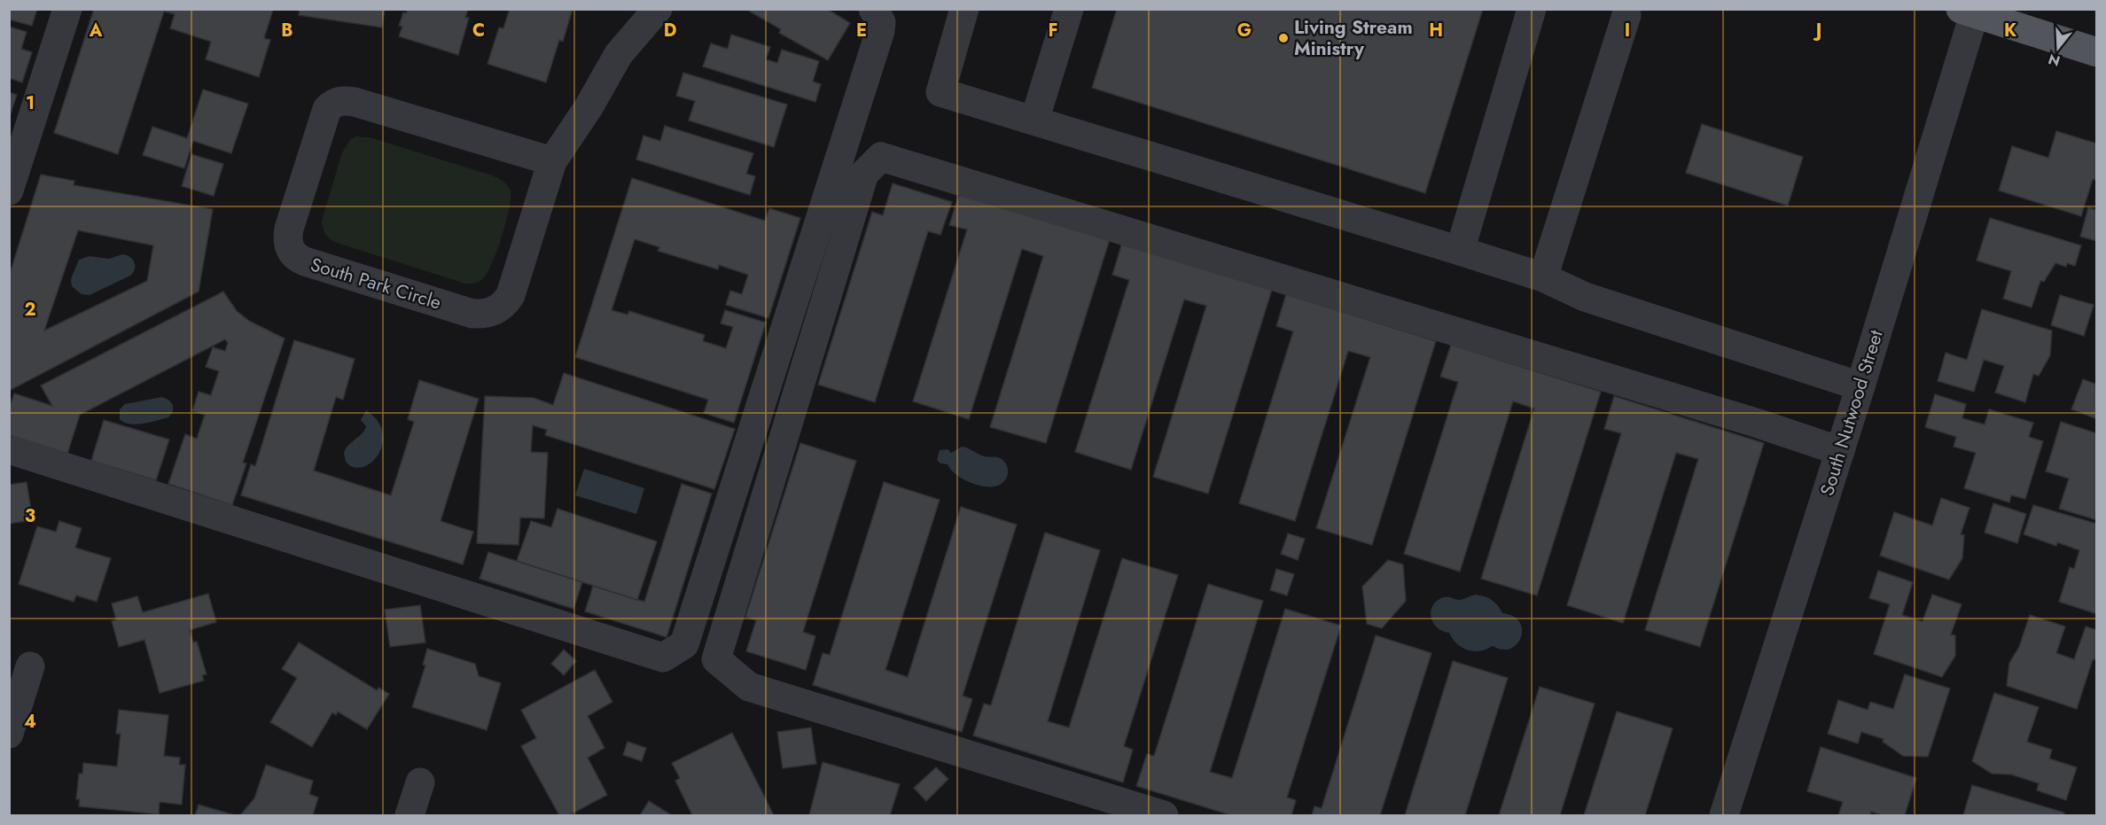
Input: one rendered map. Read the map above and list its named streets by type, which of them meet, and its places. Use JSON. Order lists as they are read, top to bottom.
{
  "streets": {
    "street": ["South Park Circle", "South Nutwood Street"]
  },
  "places": ["Living Stream Ministry"],
  "north": "bottom",
  "grid": {
    "columns": [
      "A",
      "B",
      "C",
      "D",
      "E",
      "F",
      "G",
      "H",
      "I",
      "J",
      "K"
    ],
    "rows": [
      "1",
      "2",
      "3",
      "4"
    ]
  }
}
